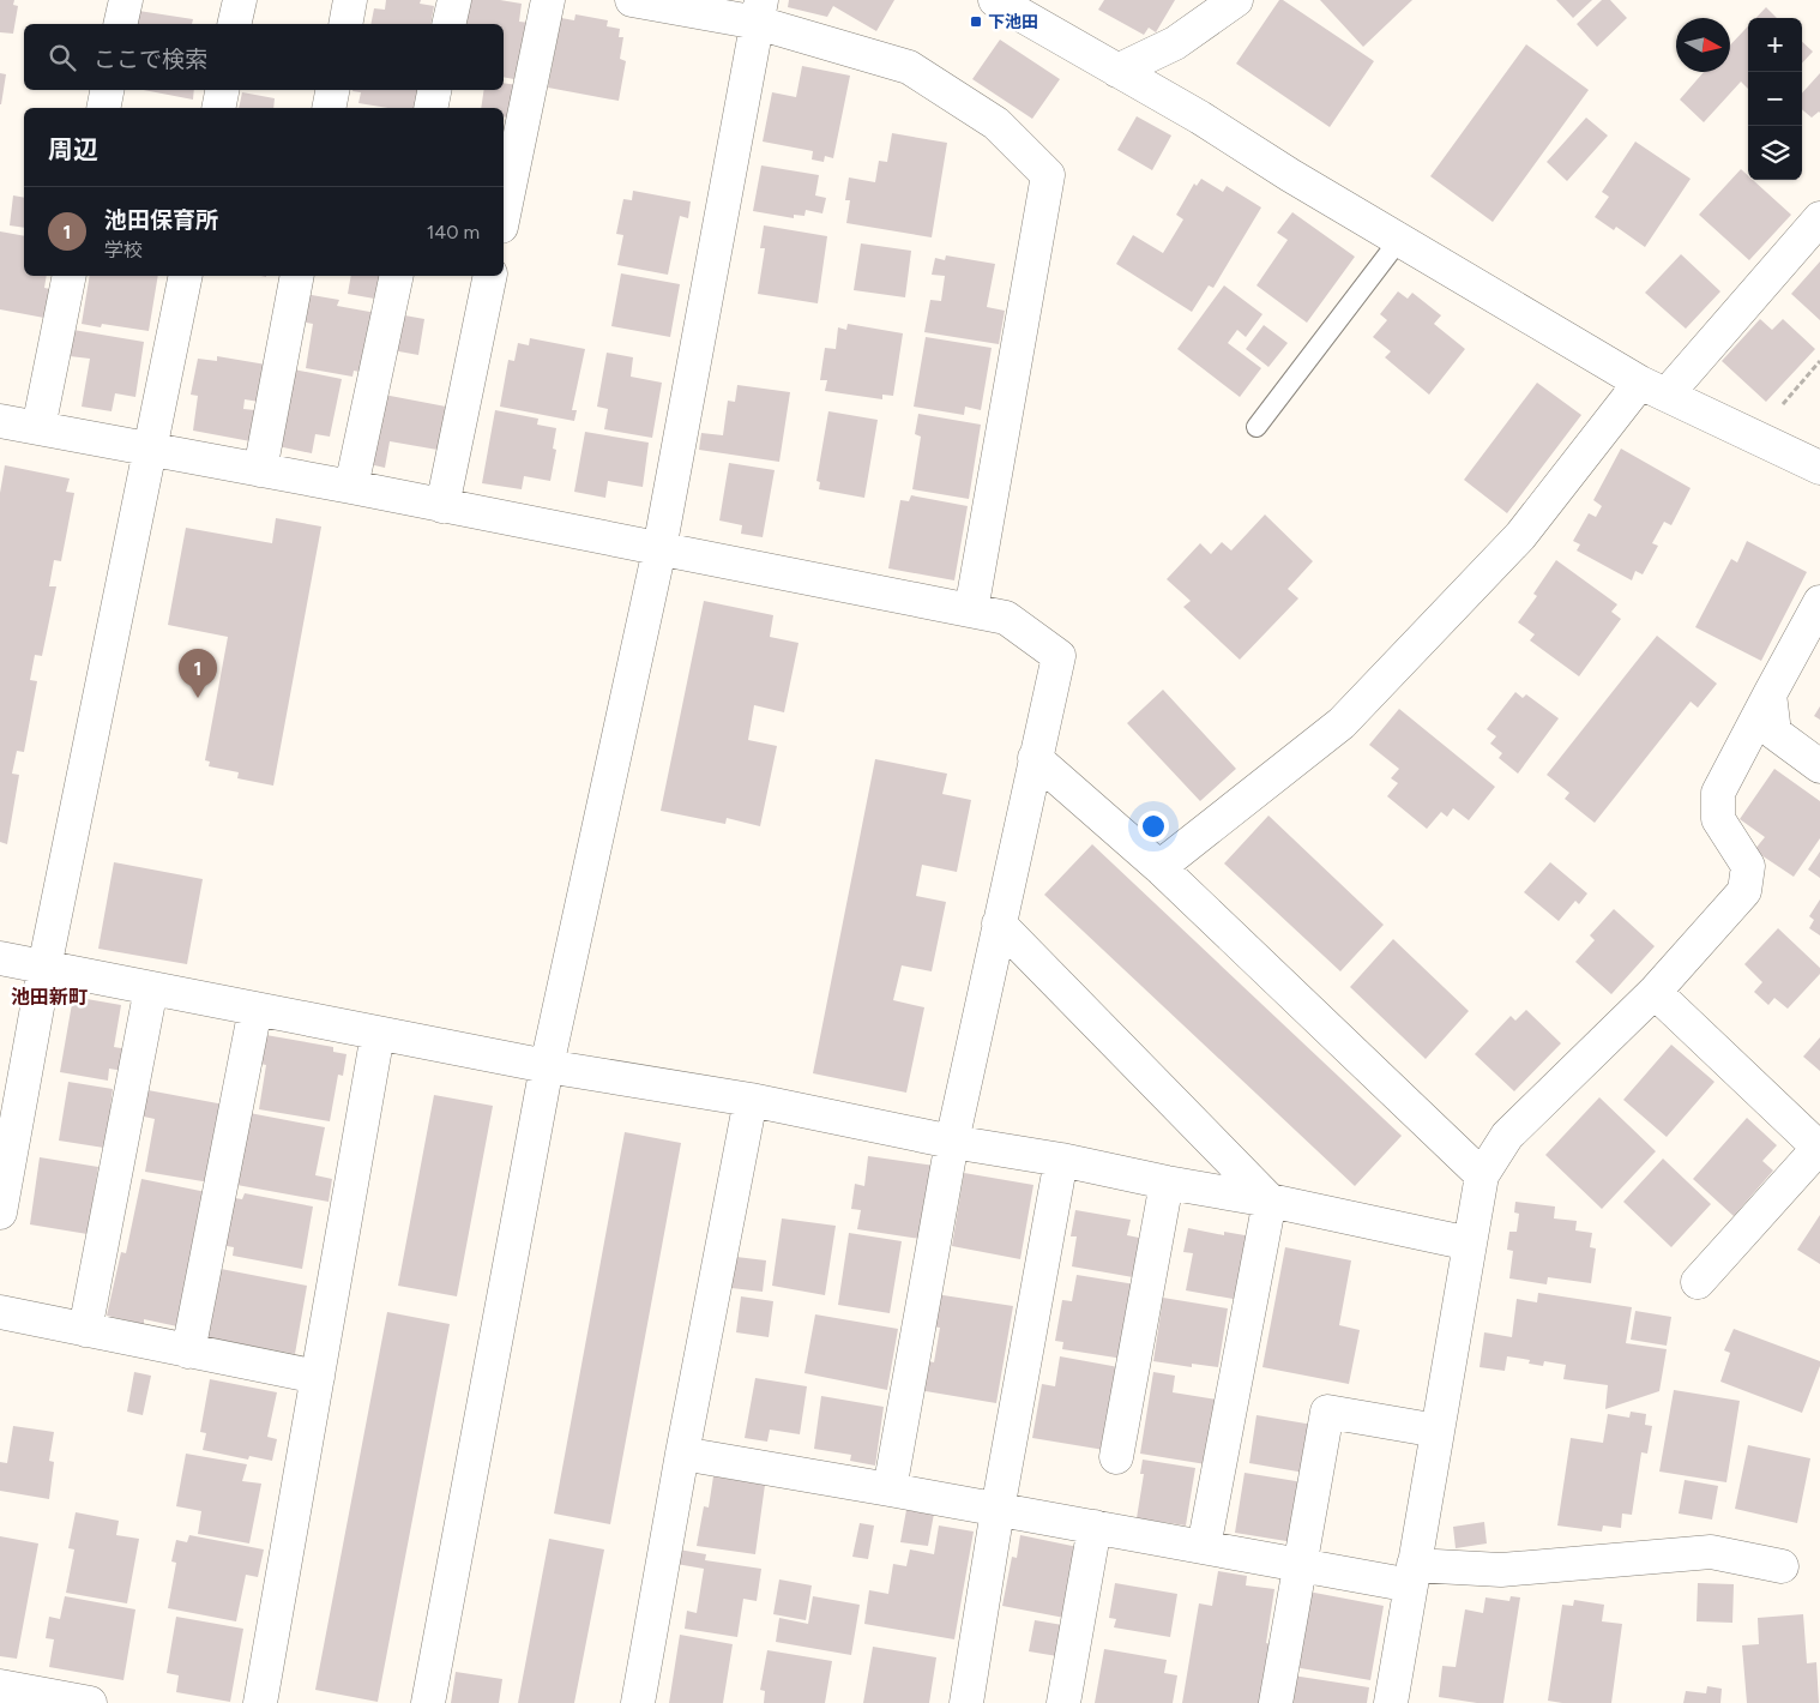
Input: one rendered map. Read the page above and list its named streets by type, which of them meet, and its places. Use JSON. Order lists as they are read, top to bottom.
{
  "districts": ["池田新町"],
  "places": {
    "transit": ["下池田"]
  },
  "north": "right",
  "page": {
    "map_buttons": ["+", "−"],
    "search": "ここで検索",
    "heading": "周辺",
    "list": [
      {
        "mark": "1",
        "name": "池田保育所",
        "note": "学校",
        "value": "140 m"
      }
    ],
    "pins": "1"
  }
}
